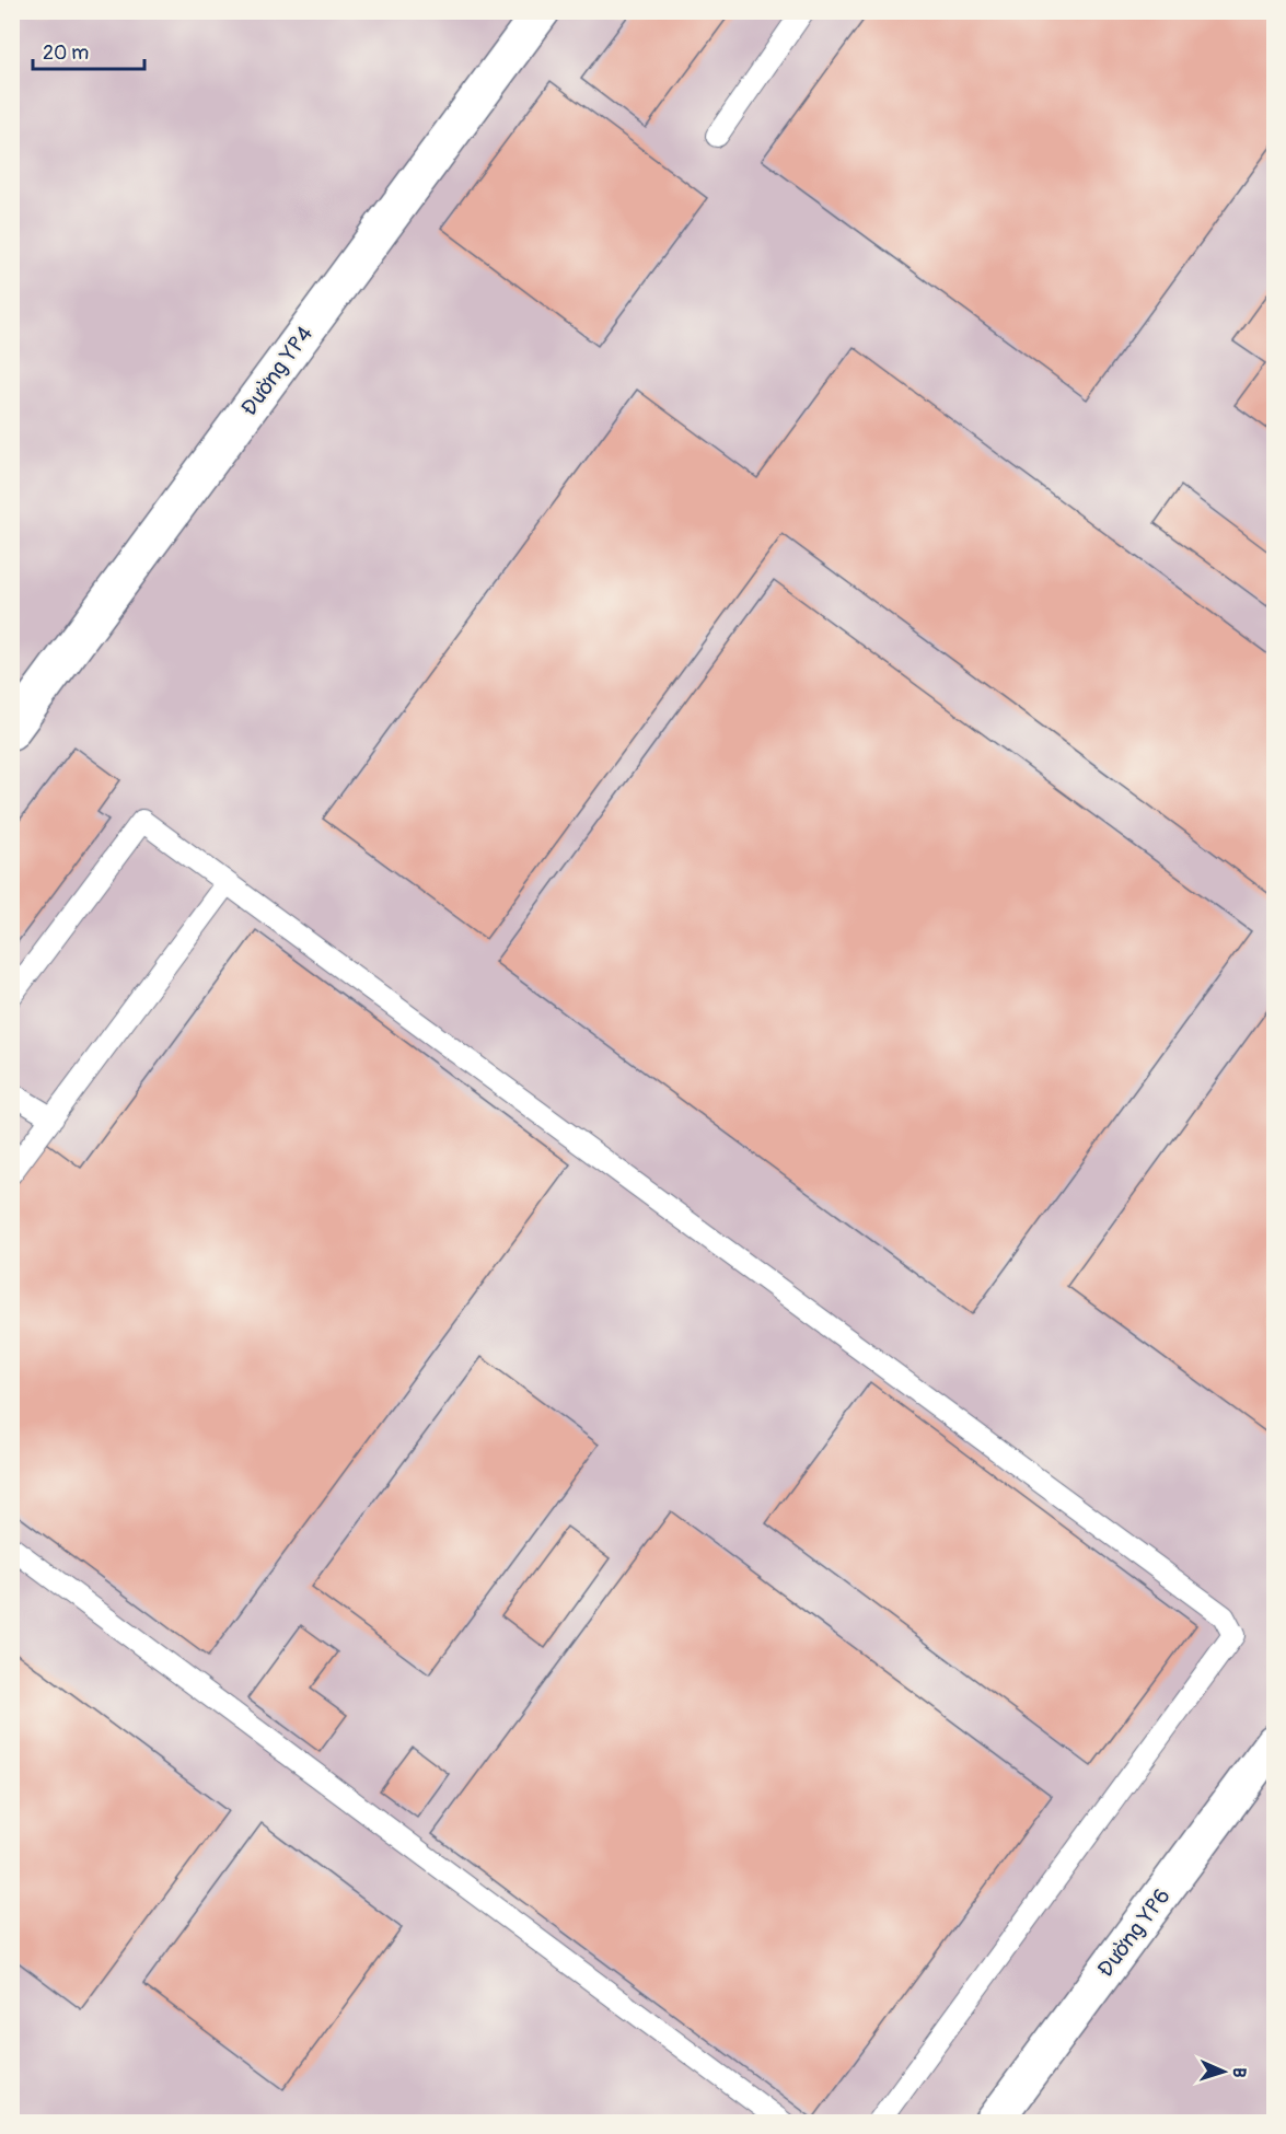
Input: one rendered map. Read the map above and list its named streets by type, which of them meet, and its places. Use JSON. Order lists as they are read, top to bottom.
{
  "streets": {
    "street": ["Đường YP4", "Đường YP6"]
  },
  "scale_bar": "20 m",
  "north": "right"
}
